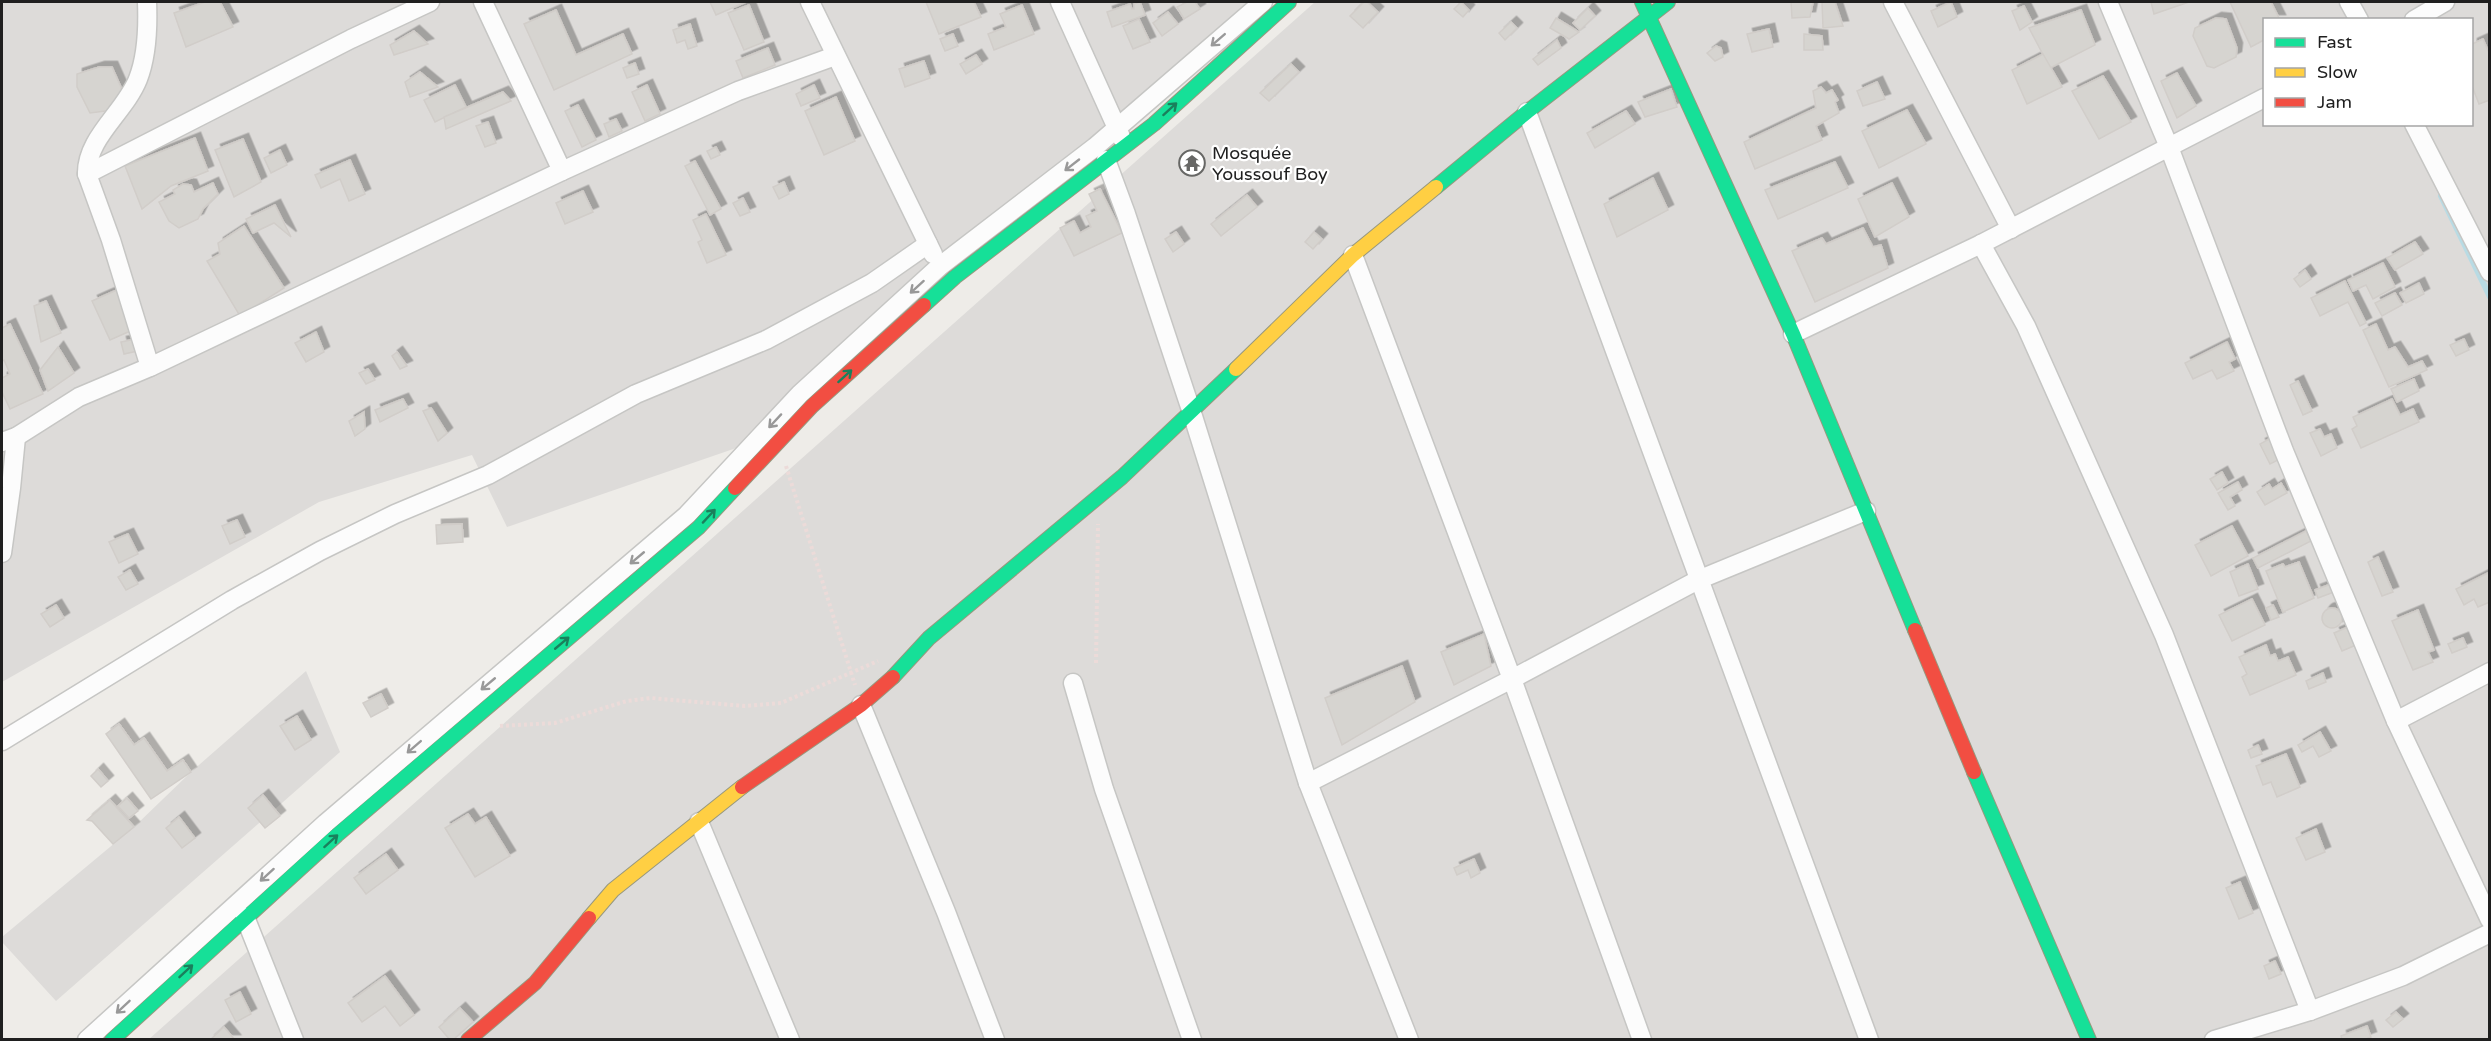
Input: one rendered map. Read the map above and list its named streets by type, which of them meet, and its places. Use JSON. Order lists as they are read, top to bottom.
{
  "places": {
    "temple": ["Mosquée Youssouf Boy"]
  },
  "legend": ["Fast", "Slow", "Jam"]
}
